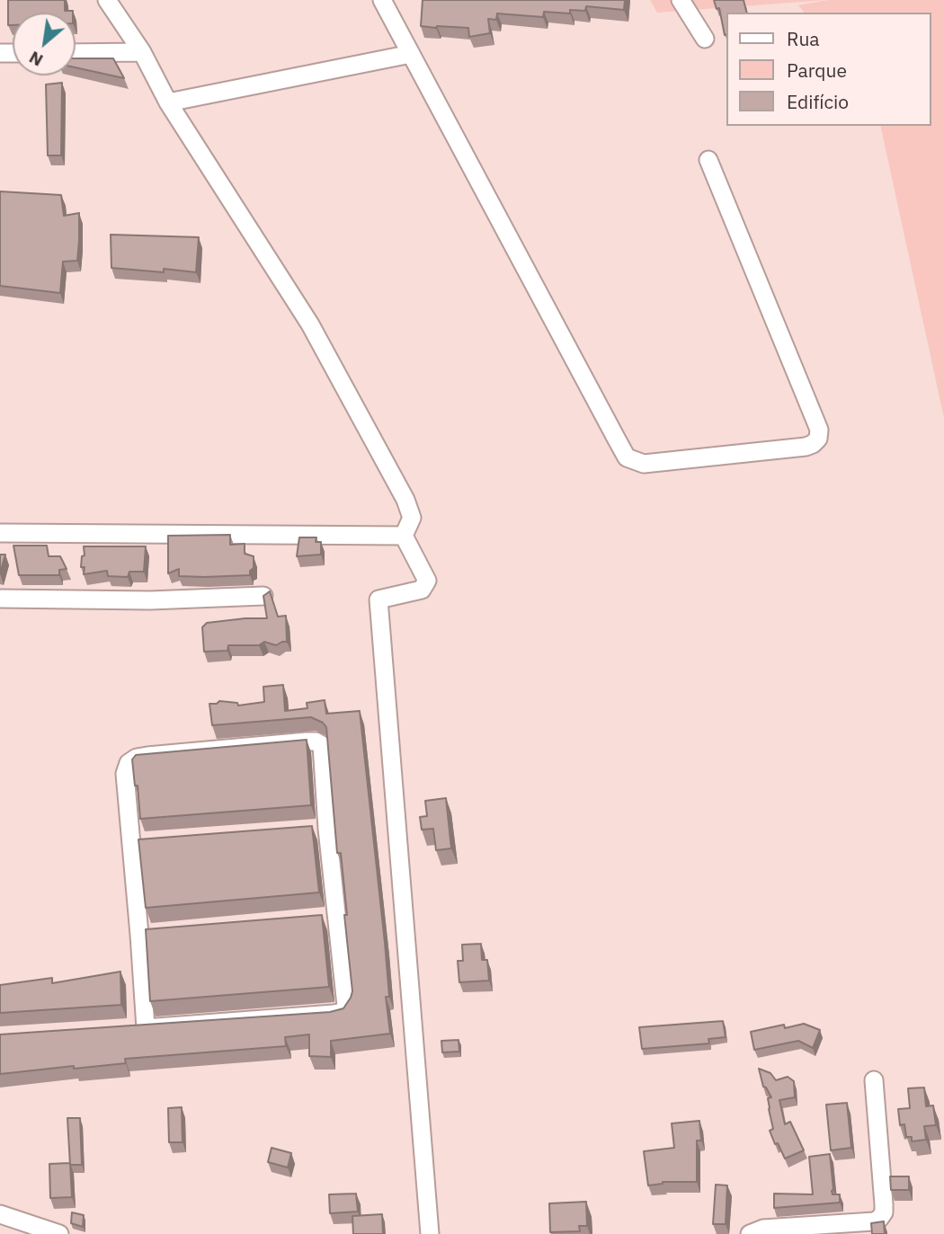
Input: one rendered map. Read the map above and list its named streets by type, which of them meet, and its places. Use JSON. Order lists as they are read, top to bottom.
{
  "legend": ["Rua", "Parque", "Edifício"],
  "north": "bottom left"
}
